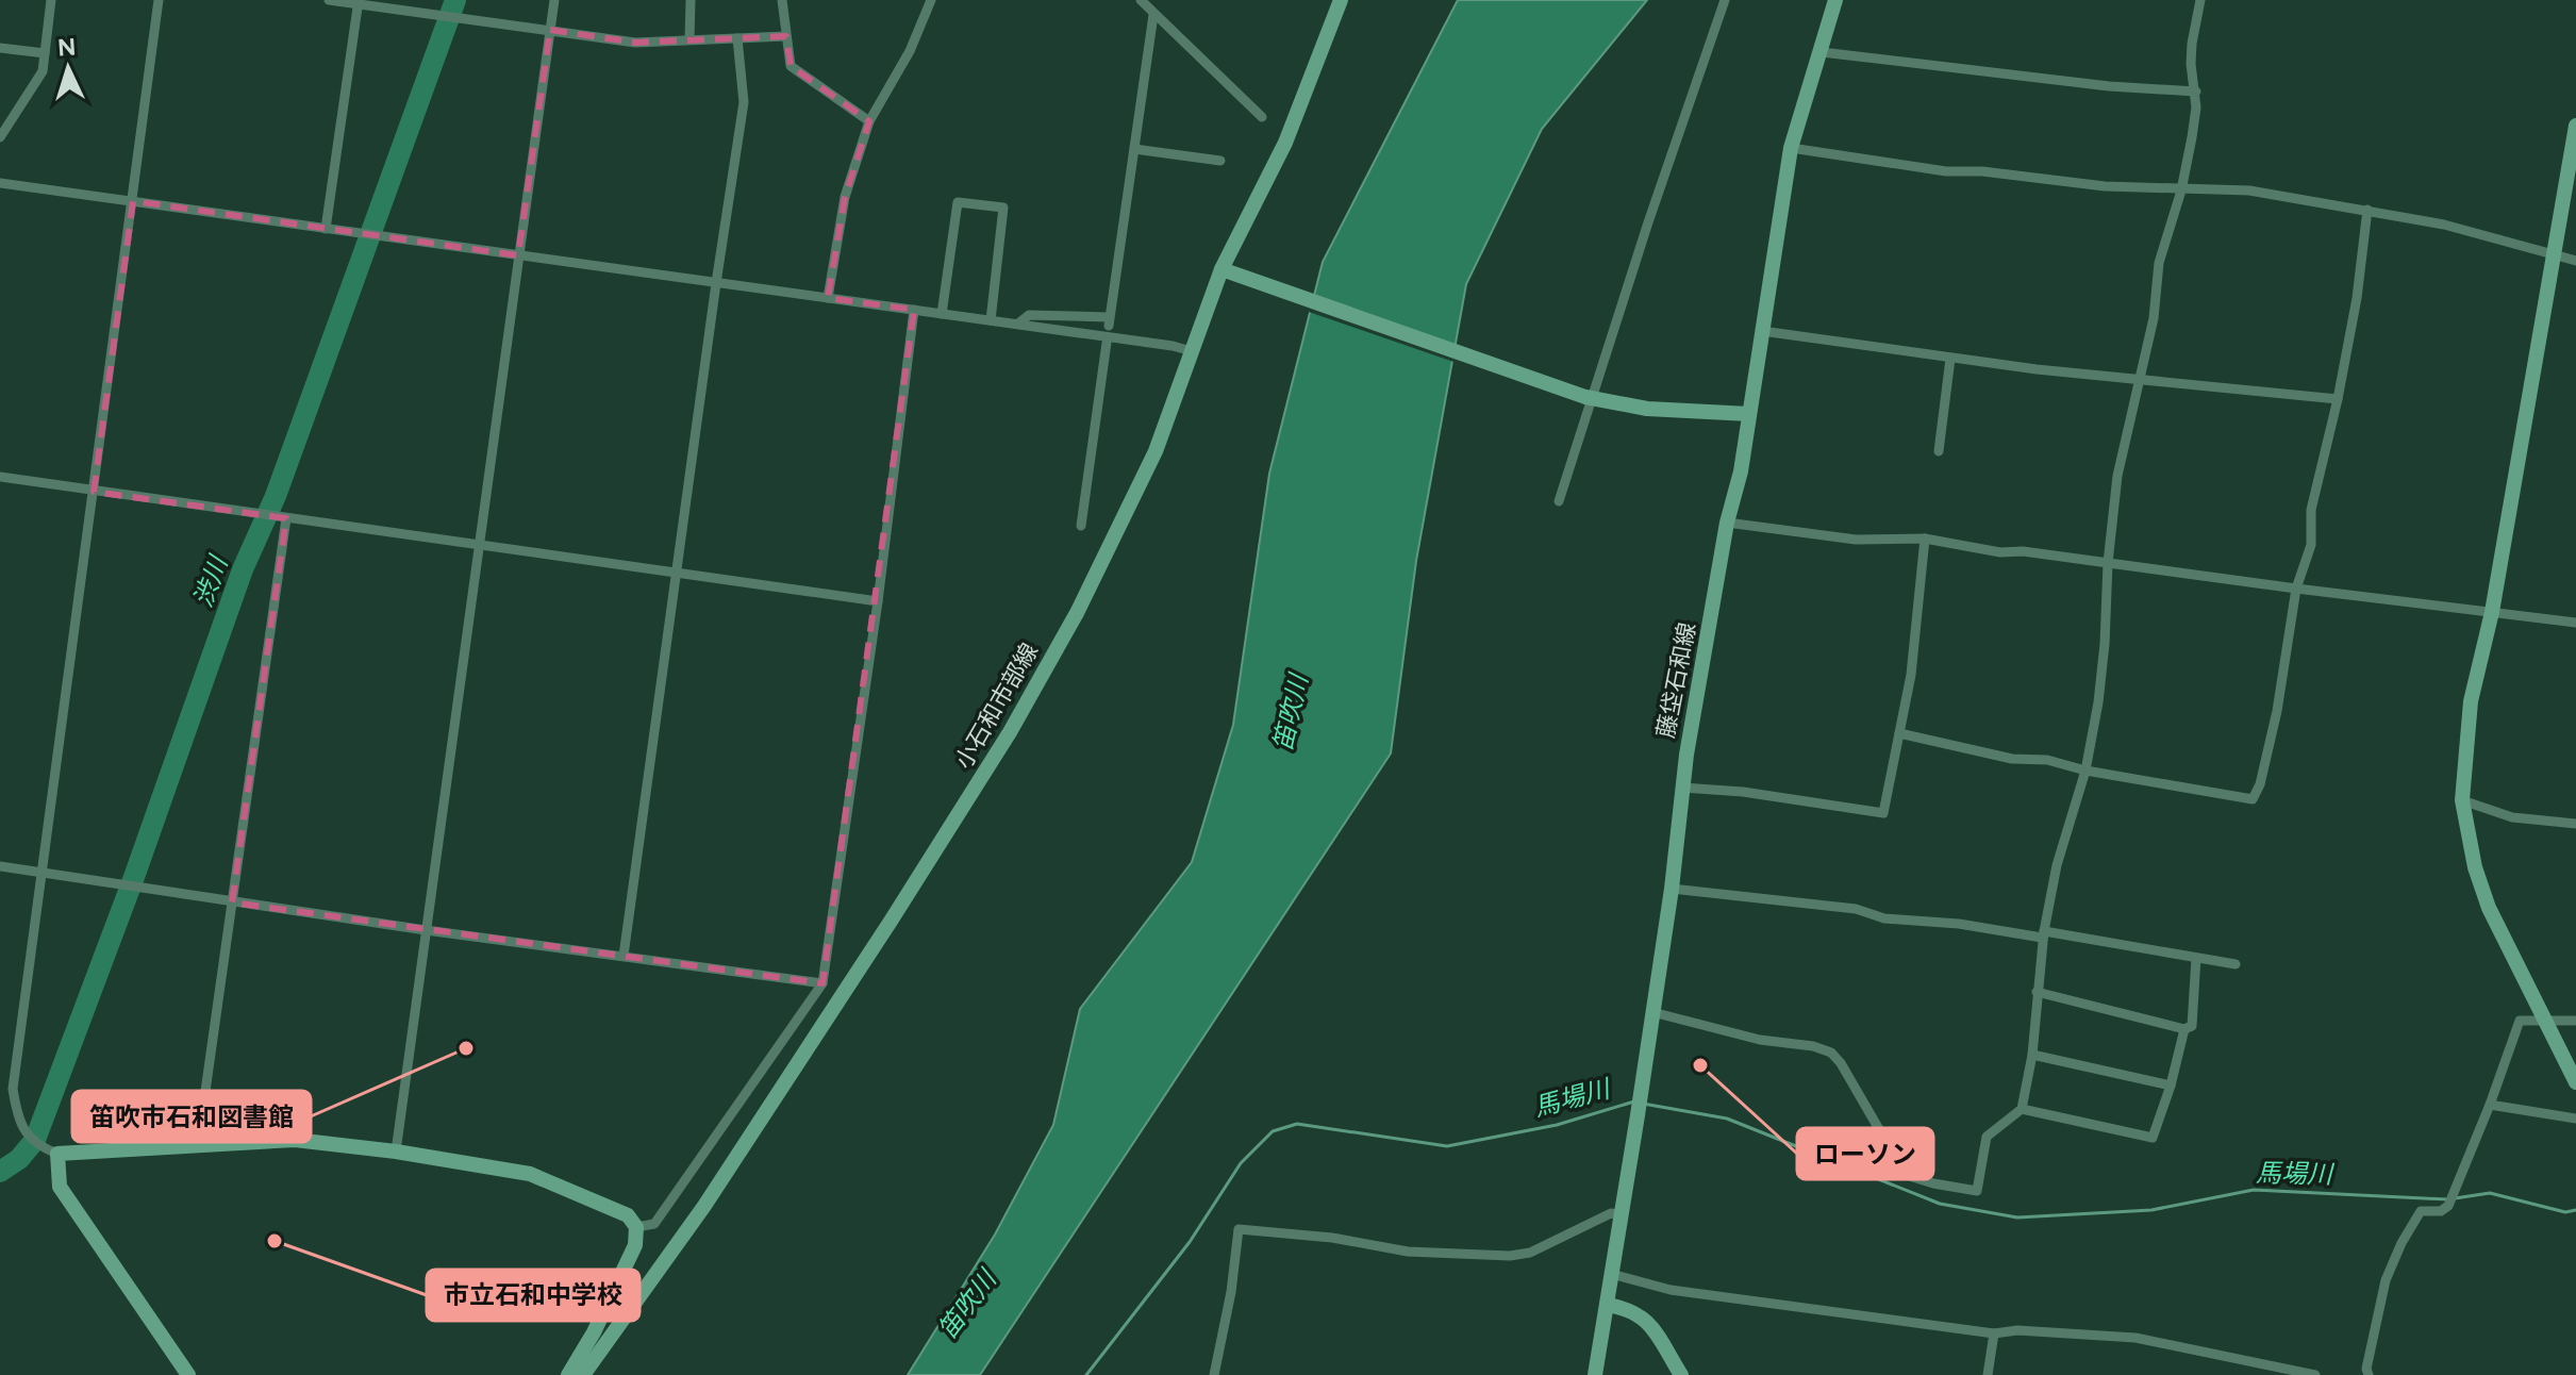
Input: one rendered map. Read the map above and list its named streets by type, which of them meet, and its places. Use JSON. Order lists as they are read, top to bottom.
{
  "streets": {
    "main road": ["藤垈石和線", "小石和市部線"]
  },
  "water": ["渋川", "笛吹川", "馬場川"],
  "places": ["笛吹市石和図書館", "ローソン", "市立石和中学校"],
  "north": "top"
}
